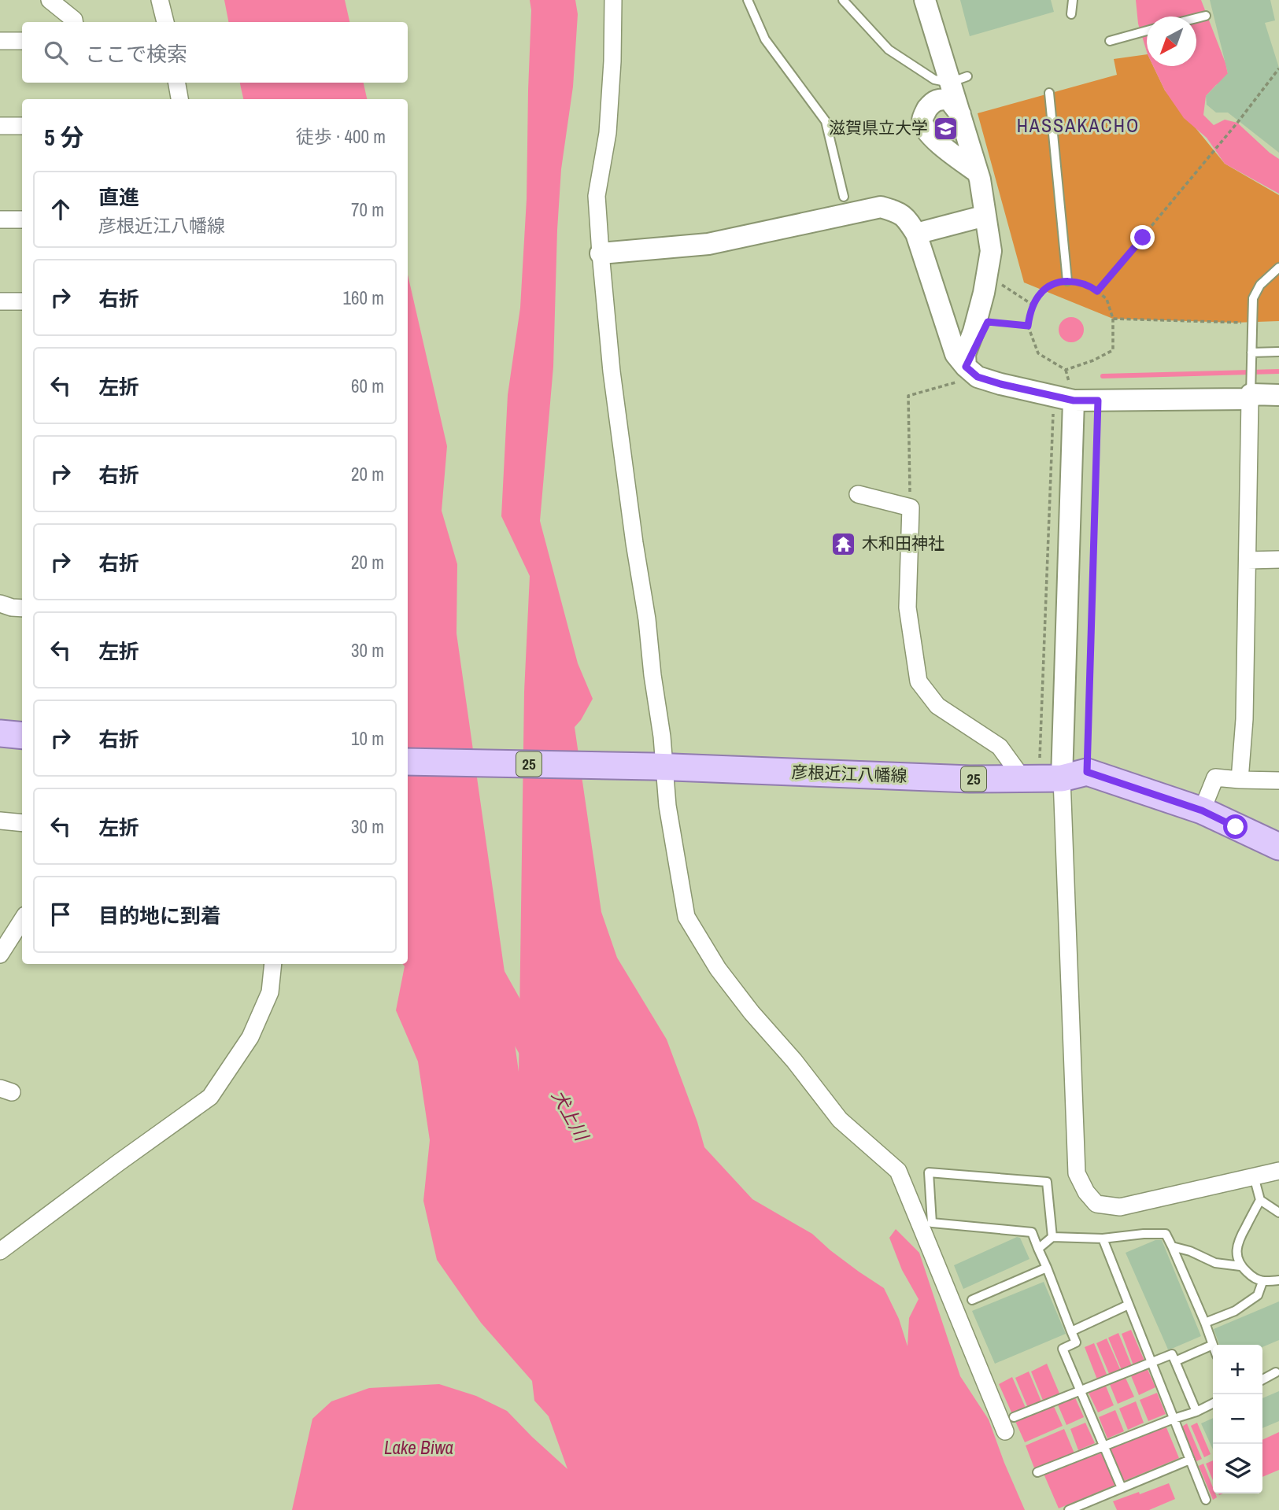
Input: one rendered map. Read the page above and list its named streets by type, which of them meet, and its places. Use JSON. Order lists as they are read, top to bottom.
{
  "streets": {
    "main road": ["25", "彦根近江八幡線"]
  },
  "districts": ["HASSAKACHO"],
  "water": ["犬上川", "Lake Biwa"],
  "places": {
    "school or university": ["滋賀県立大学"],
    "temple": ["木和田神社"]
  },
  "north": "bottom left",
  "page": {
    "search": "ここで検索",
    "heading": ["5 分", "徒歩 · 400 m"],
    "list": [
      ["直進", "彦根近江八幡線", "70 m"],
      ["右折", "160 m"],
      ["左折", "60 m"],
      ["右折", "20 m"],
      ["右折", "20 m"],
      ["左折", "30 m"],
      ["右折", "10 m"],
      ["左折", "30 m"],
      "目的地に到着"
    ],
    "map_buttons": ["+", "−"]
  }
}
